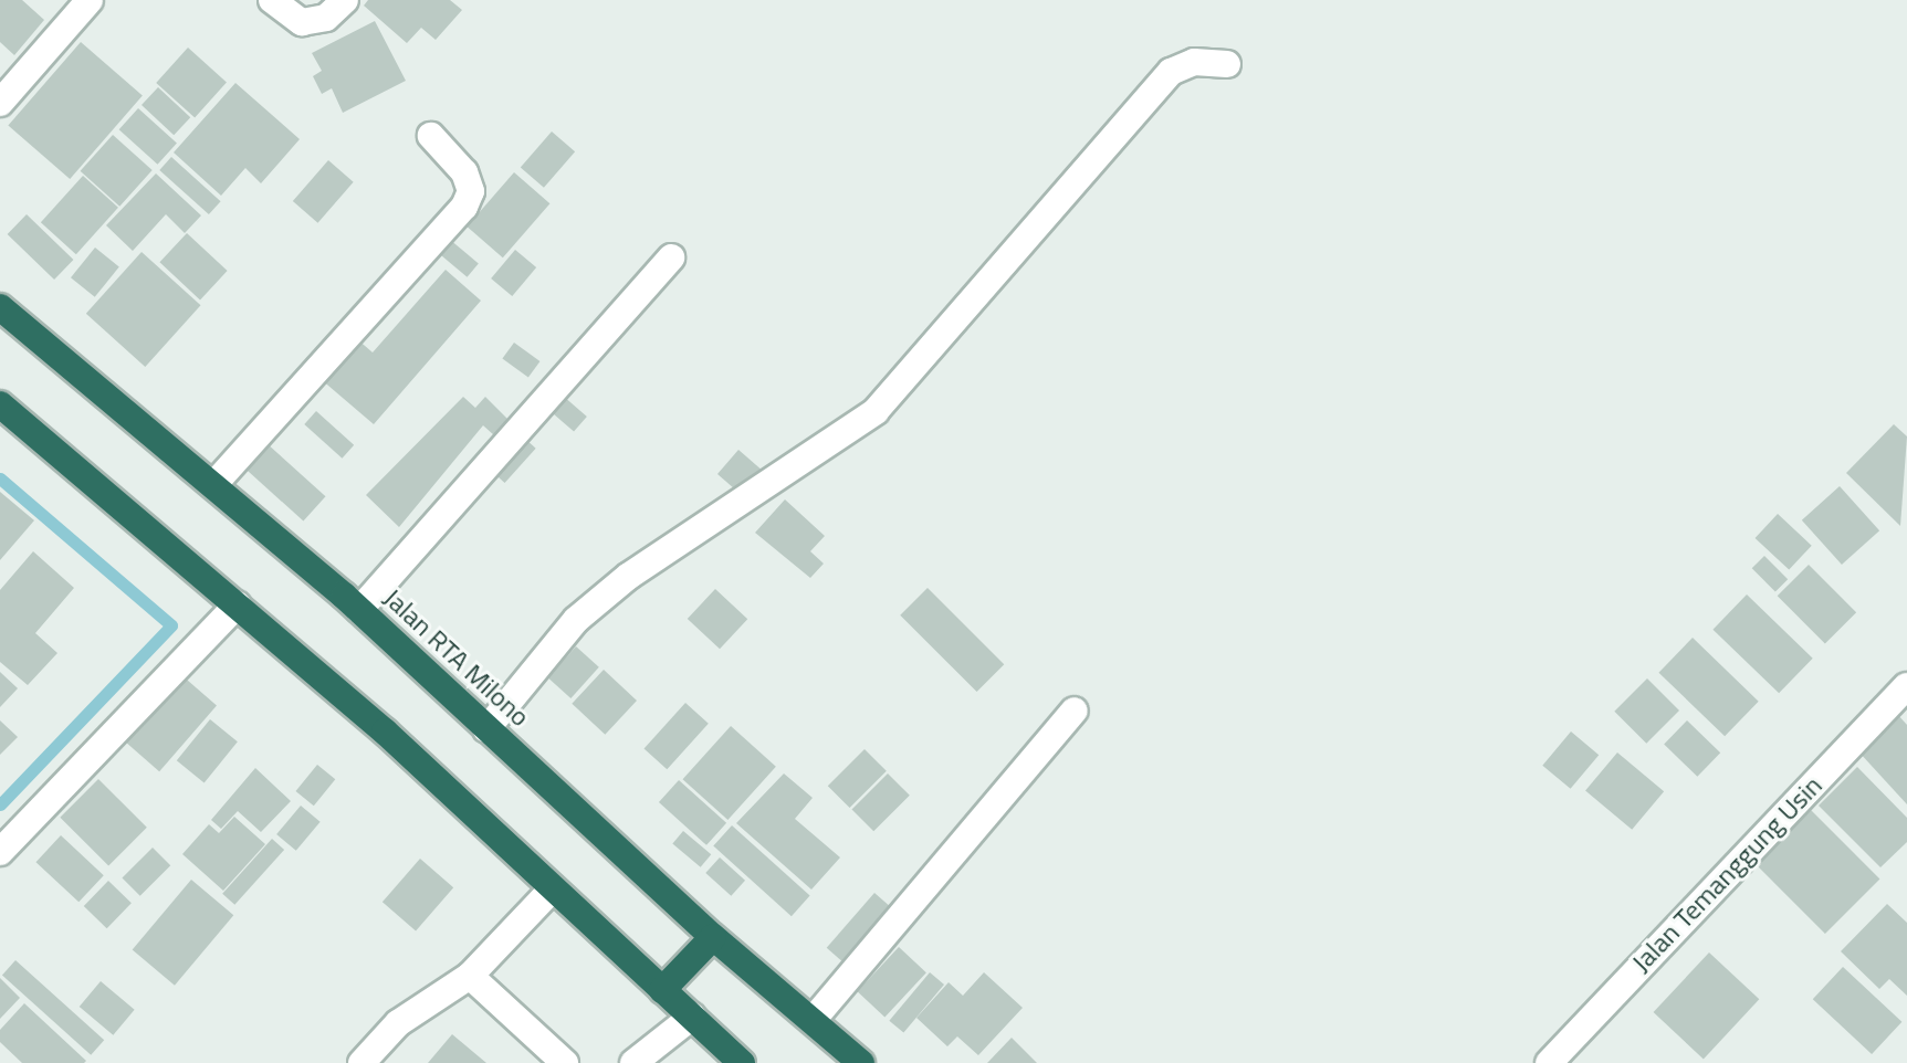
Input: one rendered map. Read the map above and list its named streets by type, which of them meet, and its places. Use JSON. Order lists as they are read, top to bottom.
{
  "streets": {
    "highway": ["Jalan RTA Milono"],
    "street": ["Jalan Temanggung Usin"]
  }
}
